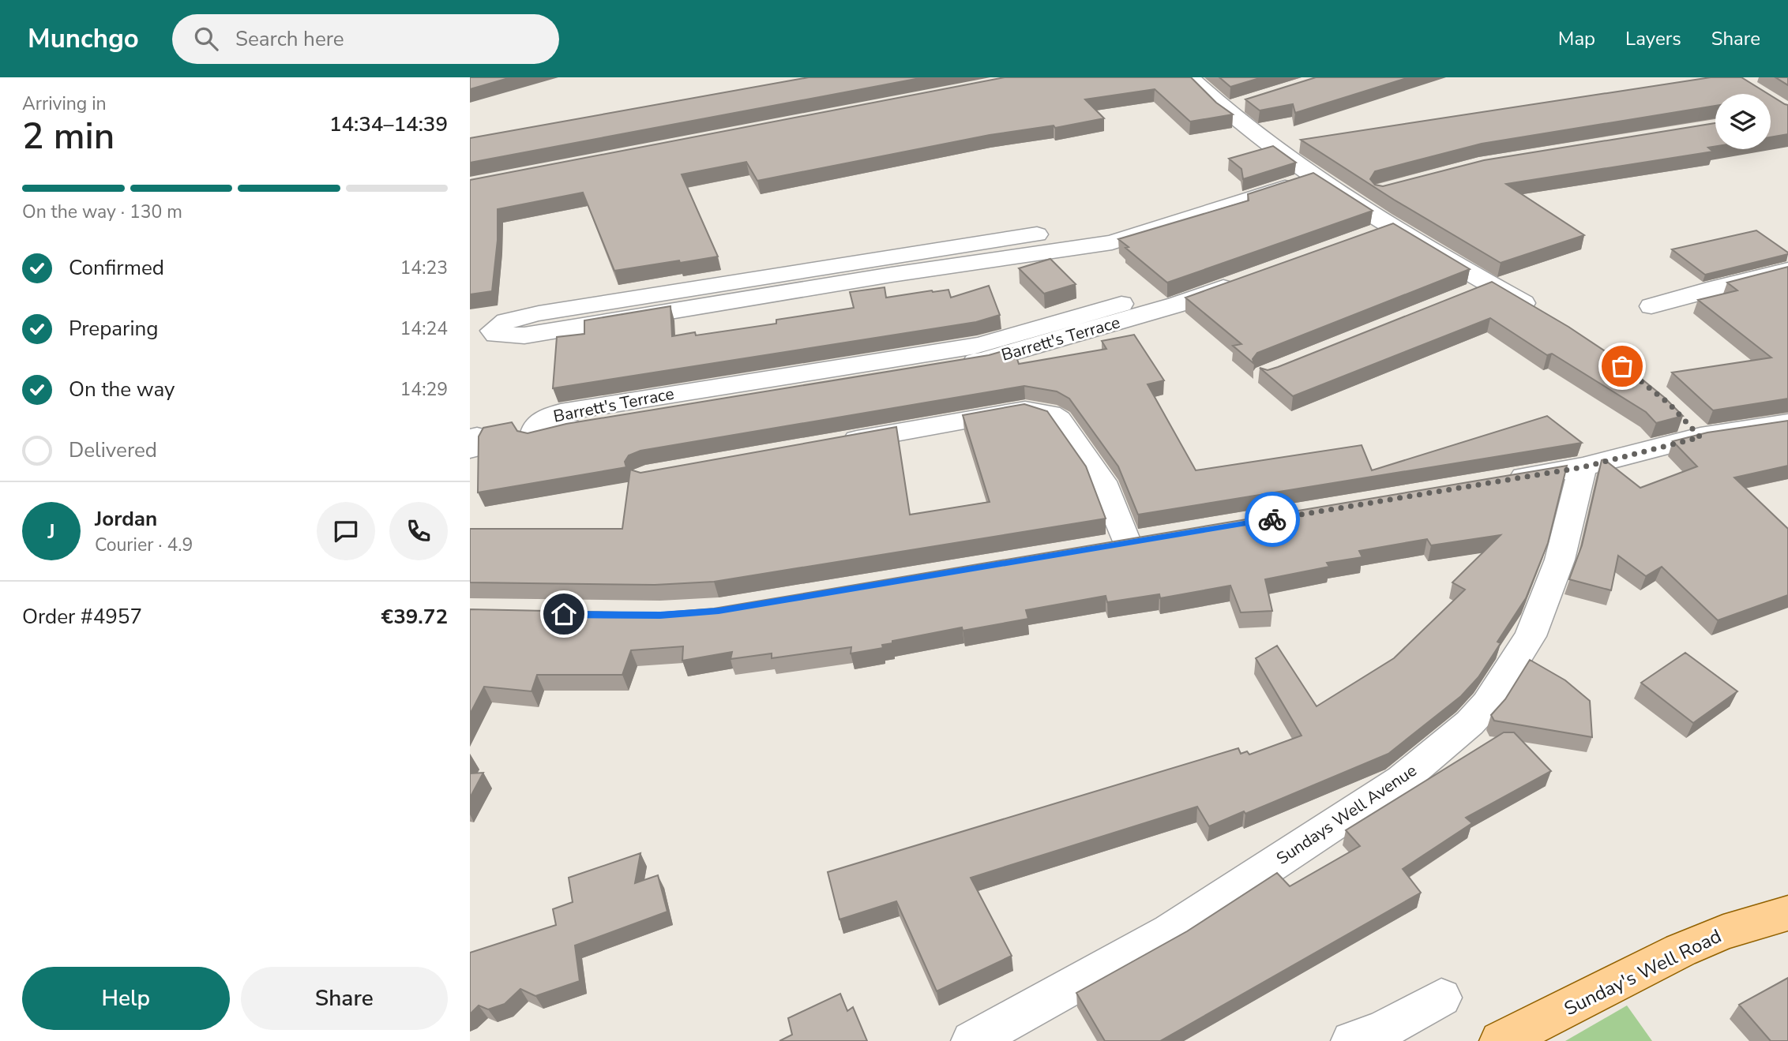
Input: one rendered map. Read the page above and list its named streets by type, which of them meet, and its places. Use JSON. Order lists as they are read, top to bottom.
{
  "streets": {
    "main road": ["Sunday's Well Road"],
    "street": ["Barrett's Terrace", "Sundays Well Avenue"]
  },
  "page": {
    "header": "Munchgo",
    "search": "Search here",
    "nav": ["Map", "Layers", "Share"],
    "heading": ["2 min", "Arriving in", "14:34–14:39"],
    "panel": [
      "Jordan",
      "Courier · 4.9",
      "Order #4957",
      "€39.72"
    ],
    "bar": "On the way · 130 m",
    "list": [
      ["Confirmed", "14:23"],
      ["Preparing", "14:24"],
      ["On the way", "14:29"],
      "Delivered"
    ],
    "round": "J",
    "buttons": ["Help", "Share"]
  }
}
